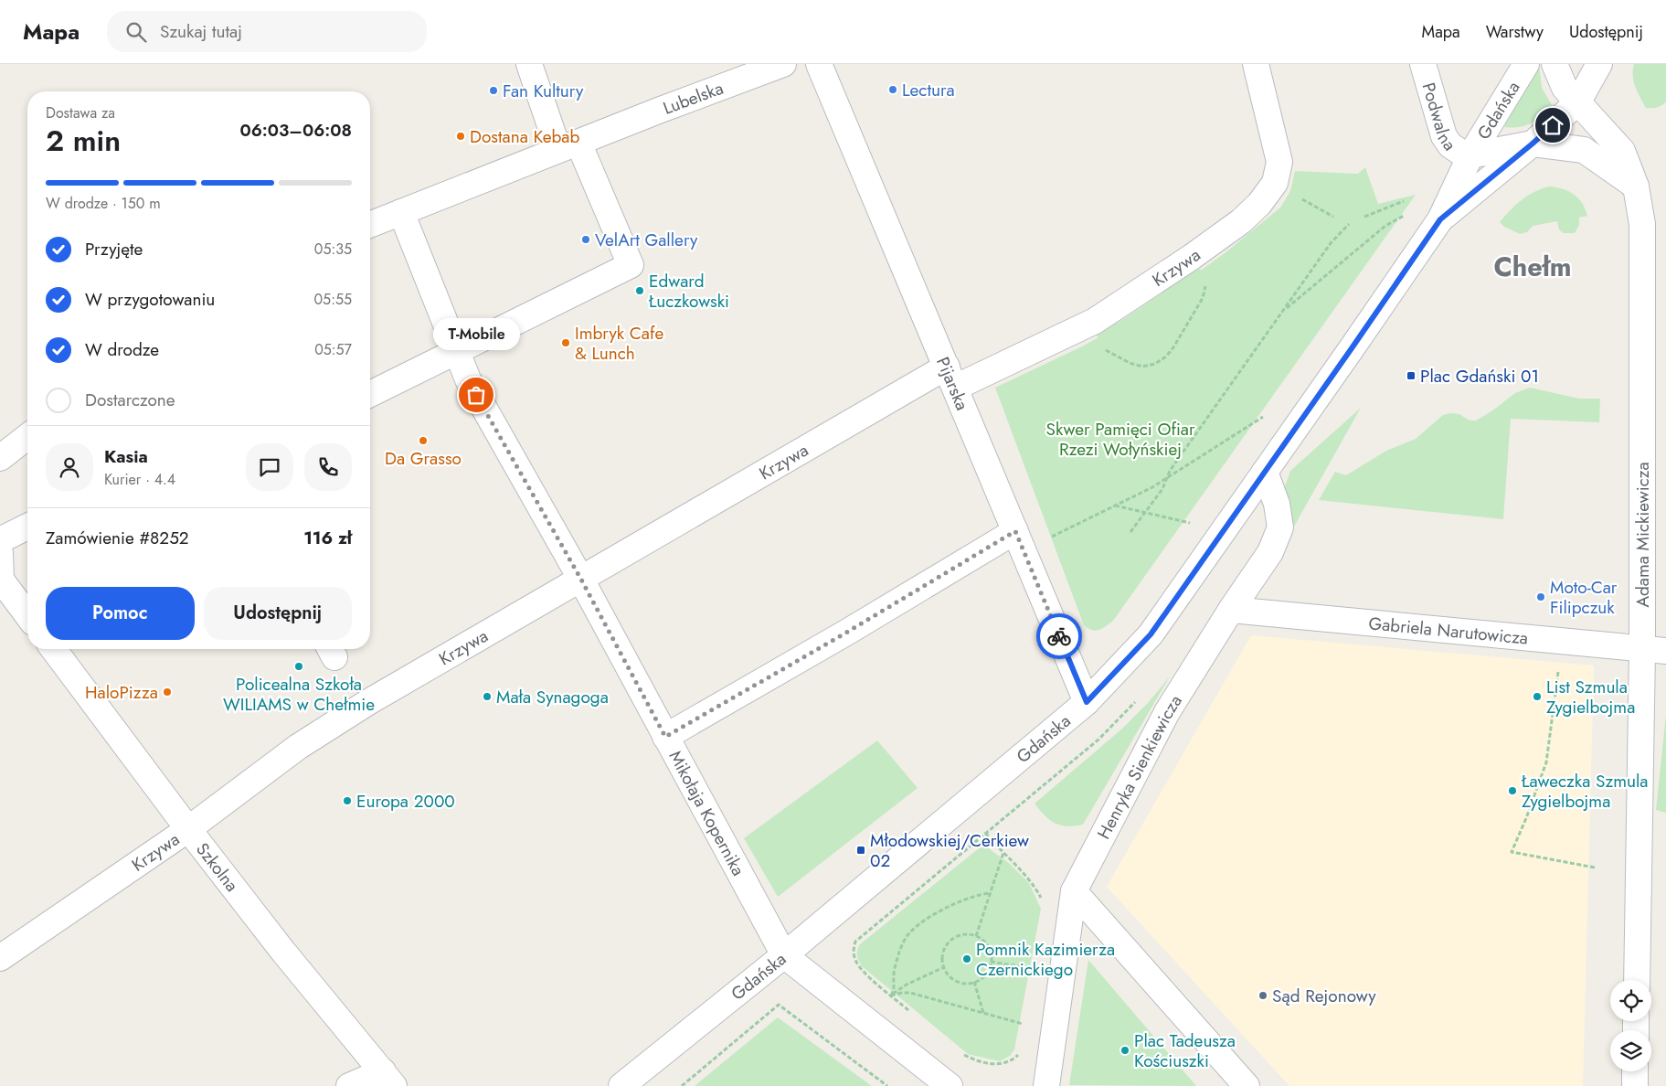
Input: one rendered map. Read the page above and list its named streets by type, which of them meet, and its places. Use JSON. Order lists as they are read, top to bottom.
{
  "streets": {
    "street": [
      "Lubelska",
      "Gdańska",
      "Podwalna",
      "Krzywa",
      "Pijarska",
      "Adama Mickiewicza",
      "Gabriela Narutowicza",
      "Henryka Sienkiewicza",
      "Mikołaja Kopernika",
      "Szkolna"
    ]
  },
  "crossings": [
    ["Lubelska", "Mikołaja Kopernika"],
    ["Gdańska", "Podwalna"],
    ["Gdańska", "Pijarska"],
    ["Gdańska", "Adama Mickiewicza"],
    ["Gdańska", "Henryka Sienkiewicza"],
    ["Gdańska", "Mikołaja Kopernika"],
    ["Krzywa", "Pijarska"],
    ["Krzywa", "Mikołaja Kopernika"],
    ["Krzywa", "Szkolna"],
    ["Adama Mickiewicza", "Gabriela Narutowicza"],
    ["Gabriela Narutowicza", "Henryka Sienkiewicza"]
  ],
  "districts": ["Chełm"],
  "parks": ["Skwer Pamięci Ofiar Rzezi Wołyńskiej"],
  "places": {
    "other": [
      "Lectura",
      "Fan Kultury",
      "Dostana Kebab",
      "VelArt Gallery",
      "Edward Łuczkowski",
      "Imbryk Cafe & Lunch",
      "T-Mobile",
      "Da Grasso",
      "Moto-Car Filipczuk",
      "Policealna Szkoła WILIAMS w Chełmie",
      "HaloPizza",
      "Mała Synagoga",
      "List Szmula Zygielbojma",
      "Ławeczka Szmula Zygielbojma",
      "Europa 2000",
      "Pomnik Kazimierza Czernickiego",
      "Sąd Rejonowy",
      "Plac Tadeusza Kościuszki"
    ],
    "transit": ["Plac Gdański 01", "Młodowskiej/Cerkiew 02"]
  },
  "page": {
    "header": "Mapa",
    "search": "Szukaj tutaj",
    "nav": ["Mapa", "Warstwy", "Udostępnij"],
    "heading": ["2 min", "Dostawa za", "06:03–06:08"],
    "panel": [
      "Kasia",
      "Kurier · 4.4",
      "Zamówienie #8252",
      "116 zł"
    ],
    "bar": "W drodze · 150 m",
    "list": [
      ["Przyjęte", "05:35"],
      ["W przygotowaniu", "05:55"],
      ["W drodze", "05:57"],
      "Dostarczone"
    ],
    "bubble": "T-Mobile",
    "buttons": ["Pomoc", "Udostępnij"]
  }
}
